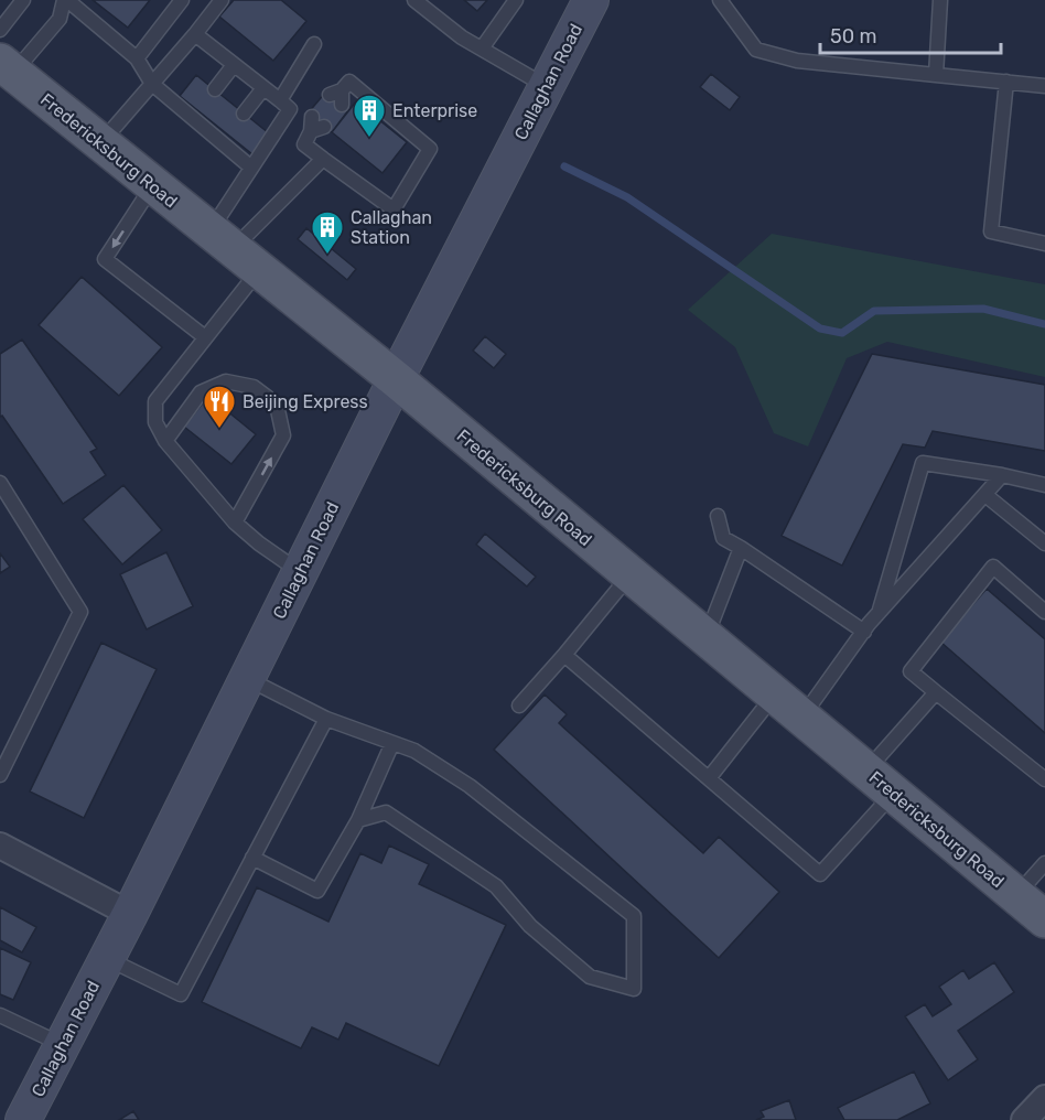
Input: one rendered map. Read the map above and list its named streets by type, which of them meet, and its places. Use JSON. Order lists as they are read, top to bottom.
{
  "streets": {
    "main road": ["Callaghan Road", "Fredericksburg Road"]
  },
  "crossings": [
    ["Callaghan Road", "Fredericksburg Road"]
  ],
  "places": {
    "building": ["Enterprise", "Callaghan Station"],
    "restaurant": ["Beijing Express"]
  },
  "scale_bar": "50 m"
}
